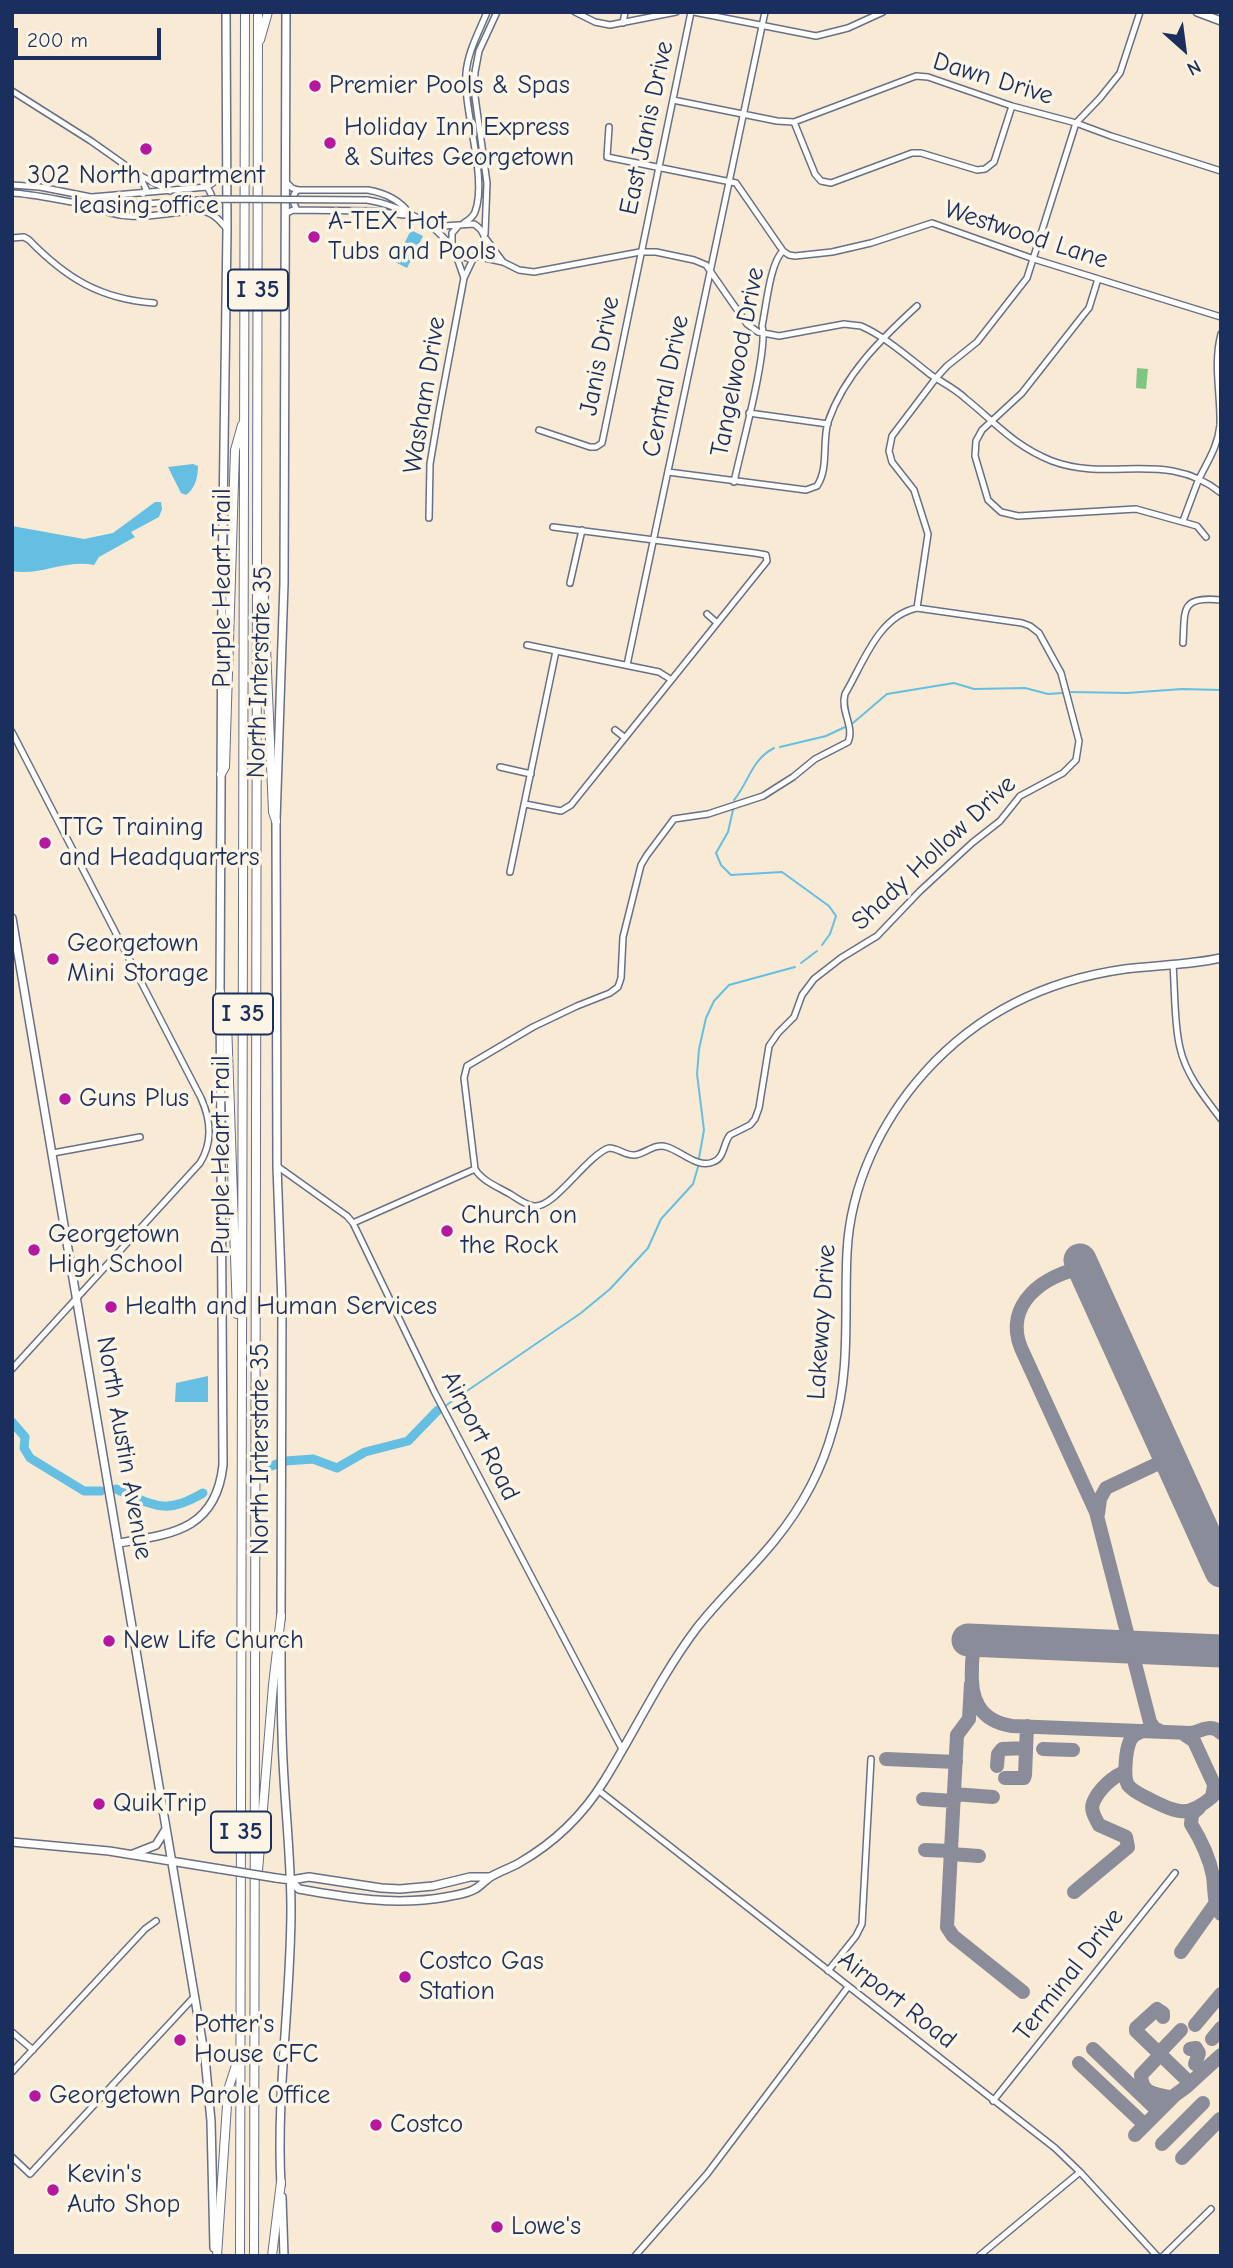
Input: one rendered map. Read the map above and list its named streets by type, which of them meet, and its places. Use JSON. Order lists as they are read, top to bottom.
{
  "streets": {
    "highway": ["I 35", "Purple Heart Trail"],
    "main road": ["North Interstate 35", "Lakeway Drive", "North Austin Avenue"],
    "street": [
      "Dawn Drive",
      "East Janis Drive",
      "Westwood Lane",
      "Janis Drive",
      "Tangelwood Drive",
      "Central Drive",
      "Washam Drive",
      "Shady Hollow Drive",
      "Airport Road",
      "Terminal Drive"
    ]
  },
  "crossings": [
    ["Dawn Drive", "East Janis Drive"],
    ["Dawn Drive", "Central Drive"],
    ["East Janis Drive", "Janis Drive"],
    ["Westwood Lane", "Tangelwood Drive"],
    ["North Interstate 35", "Lakeway Drive"],
    ["North Interstate 35", "Airport Road"],
    ["North Interstate 35", "North Austin Avenue"],
    ["Lakeway Drive", "Airport Road"],
    ["Lakeway Drive", "North Austin Avenue"],
    ["Airport Road", "Terminal Drive"]
  ],
  "places": [
    "Premier Pools & Spas",
    "Holiday Inn Express & Suites Georgetown",
    "302 North apartment leasing office",
    "A-TEX Hot Tubs and Pools",
    "TTG Training and Headquarters",
    "Georgetown Mini Storage",
    "Guns Plus",
    "Church on the Rock",
    "Georgetown High School",
    "Health and Human Services",
    "New Life Church",
    "QuikTrip",
    "Costco Gas Station",
    "Potter's House CFC",
    "Georgetown Parole Office",
    "Costco",
    "Kevin's Auto Shop",
    "Lowe's"
  ],
  "scale_bar": "200 m",
  "north": "bottom right"
}
